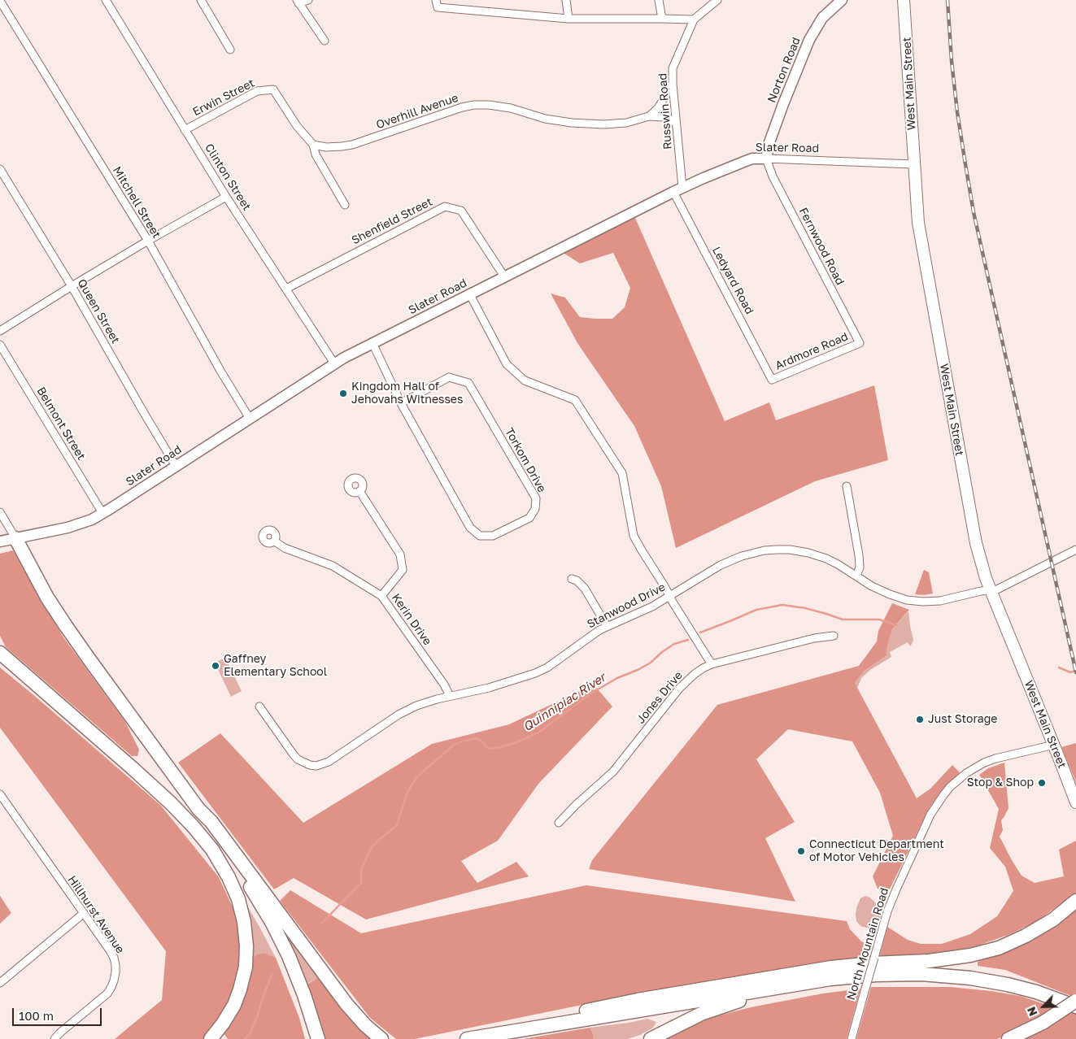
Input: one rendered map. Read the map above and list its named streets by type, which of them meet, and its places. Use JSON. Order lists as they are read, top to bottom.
{
  "streets": {
    "main road": ["Norton Road", "West Main Street", "Slater Road"],
    "street": [
      "Erwin Street",
      "Overhill Avenue",
      "Russwin Road",
      "Clinton Street",
      "Mitchell Street",
      "Shenfield Street",
      "Fernwood Road",
      "Ledyard Road",
      "Queen Street",
      "Ardmore Road",
      "Belmont Street",
      "Torkom Drive",
      "Stanwood Drive",
      "Kerin Drive",
      "Jones Drive",
      "Hillhurst Avenue",
      "North Mountain Road"
    ]
  },
  "crossings": [
    ["Norton Road", "Slater Road"],
    ["Norton Road", "Fernwood Road"],
    ["West Main Street", "Slater Road"],
    ["West Main Street", "Stanwood Drive"],
    ["West Main Street", "North Mountain Road"],
    ["Erwin Street", "Overhill Avenue"],
    ["Erwin Street", "Clinton Street"],
    ["Overhill Avenue", "Russwin Road"],
    ["Russwin Road", "Slater Road"],
    ["Russwin Road", "Ledyard Road"],
    ["Slater Road", "Clinton Street"],
    ["Slater Road", "Mitchell Street"],
    ["Slater Road", "Shenfield Street"],
    ["Slater Road", "Fernwood Road"],
    ["Slater Road", "Ledyard Road"],
    ["Slater Road", "Queen Street"],
    ["Slater Road", "Belmont Street"],
    ["Slater Road", "Torkom Drive"],
    ["Clinton Street", "Shenfield Street"],
    ["Fernwood Road", "Ardmore Road"],
    ["Ledyard Road", "Ardmore Road"],
    ["Stanwood Drive", "Kerin Drive"]
  ],
  "water": ["Quinnipiac River"],
  "places": [
    "Kingdom Hall of Jehovahs Witnesses",
    "Gaffney Elementary School",
    "Just Storage",
    "Stop & Shop",
    "Connecticut Department of Motor Vehicles"
  ],
  "scale_bar": "100 m",
  "north": "bottom left"
}
